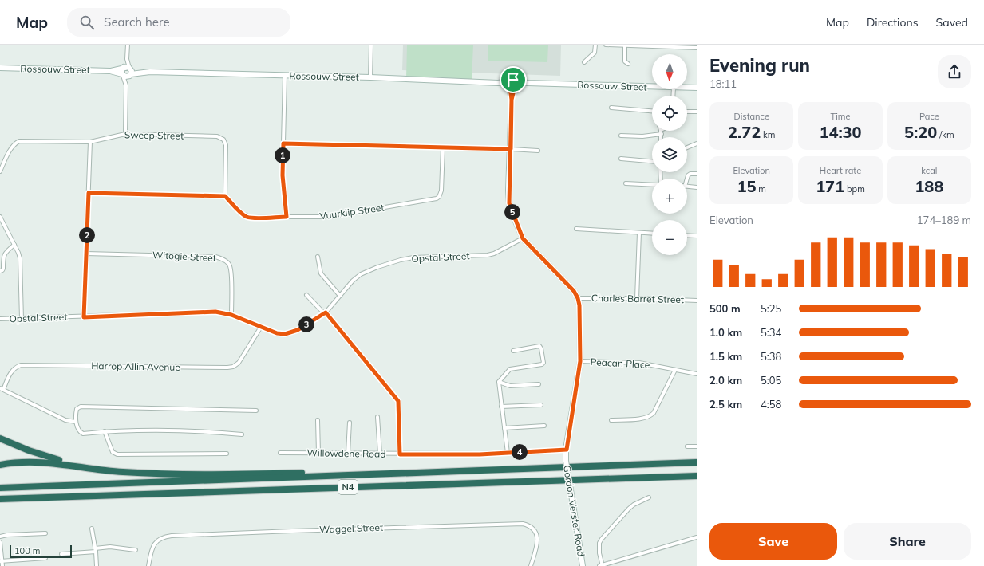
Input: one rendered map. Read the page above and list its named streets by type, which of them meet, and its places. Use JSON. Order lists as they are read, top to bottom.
{
  "streets": {
    "highway": ["N4"],
    "main road": ["Rossouw Street", "Gordon Verster Road"],
    "street": [
      "Sweep Street",
      "Vuurklip Street",
      "Witogie Street",
      "Opstal Street",
      "Charles Barret Street",
      "Peacan Place",
      "Harrop Allin Avenue",
      "Willowdene Road",
      "Waggel Street"
    ]
  },
  "crossings": [
    ["Rossouw Street", "Gordon Verster Road"],
    ["Sweep Street", "Vuurklip Street"],
    ["Witogie Street", "Opstal Street"],
    ["Opstal Street", "Harrop Allin Avenue"],
    ["Opstal Street", "Gordon Verster Road"],
    ["Charles Barret Street", "Gordon Verster Road"],
    ["Peacan Place", "Gordon Verster Road"],
    ["Willowdene Road", "Gordon Verster Road"]
  ],
  "scale_bar": "100 m",
  "north": "bottom",
  "page": {
    "header": "Map",
    "search": "Search here",
    "nav": ["Map", "Directions", "Saved"],
    "heading": ["Evening run", "18:11"],
    "map_buttons": ["+", "−"],
    "stats": [
      ["Distance", "2.72 km"],
      ["Time", "14:30"],
      ["Pace", "5:20 /km"],
      ["Elevation", "15 m"],
      ["Heart rate", "171 bpm"],
      ["kcal", "188"]
    ],
    "pins": [
      "1",
      "5",
      "2",
      "3",
      "4"
    ],
    "chart": ["Elevation", "174–189 m"],
    "list": [
      {
        "name": "500 m",
        "note": "5:25"
      },
      {
        "name": "1.0 km",
        "note": "5:34"
      },
      {
        "name": "1.5 km",
        "note": "5:38"
      },
      {
        "name": "2.0 km",
        "note": "5:05"
      },
      {
        "name": "2.5 km",
        "note": "4:58"
      }
    ],
    "buttons": ["Save", "Share"],
    "scale": "100 m"
  }
}
